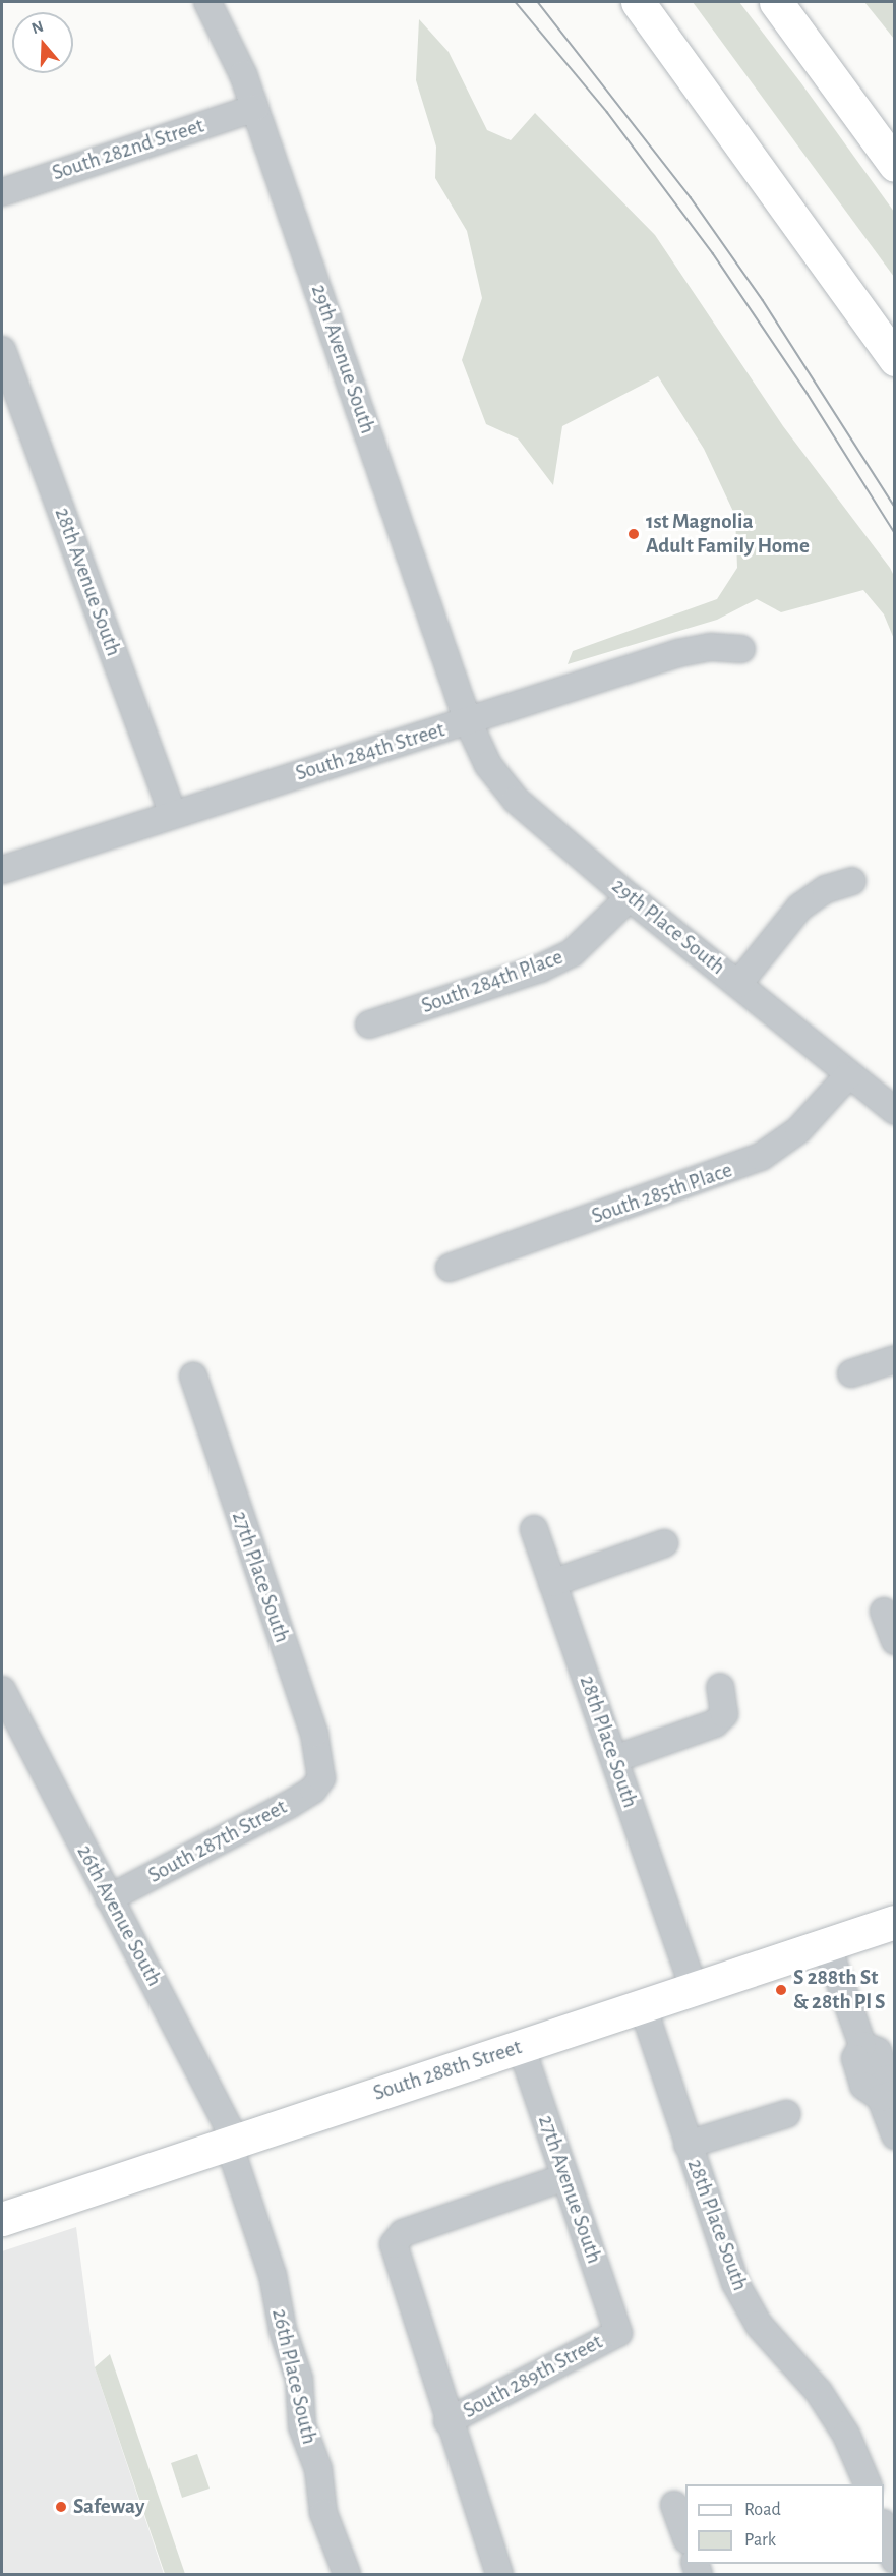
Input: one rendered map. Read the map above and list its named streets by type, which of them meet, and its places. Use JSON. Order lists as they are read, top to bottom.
{
  "streets": {
    "main road": ["South 288th Street"],
    "street": [
      "South 282nd Street",
      "29th Avenue South",
      "28th Avenue South",
      "South 284th Street",
      "29th Place South",
      "South 284th Place",
      "South 285th Place",
      "27th Place South",
      "28th Place South",
      "South 287th Street",
      "26th Avenue South",
      "27th Avenue South",
      "26th Place South",
      "South 289th Street"
    ]
  },
  "crossings": [
    ["South 282nd Street", "29th Avenue South"],
    ["29th Avenue South", "South 284th Street"],
    ["29th Avenue South", "29th Place South"],
    ["28th Avenue South", "South 284th Street"],
    ["South 284th Street", "29th Place South"],
    ["29th Place South", "South 284th Place"],
    ["29th Place South", "South 285th Place"],
    ["27th Place South", "South 287th Street"],
    ["28th Place South", "South 288th Street"],
    ["South 287th Street", "26th Avenue South"],
    ["26th Avenue South", "South 288th Street"],
    ["26th Avenue South", "26th Place South"],
    ["South 288th Street", "27th Avenue South"],
    ["South 288th Street", "26th Place South"],
    ["27th Avenue South", "South 289th Street"]
  ],
  "places": ["1st Magnolia Adult Family Home", "S 288th St & 28th Pl S", "Safeway"],
  "legend": ["Road", "Park"],
  "north": "top"
}
